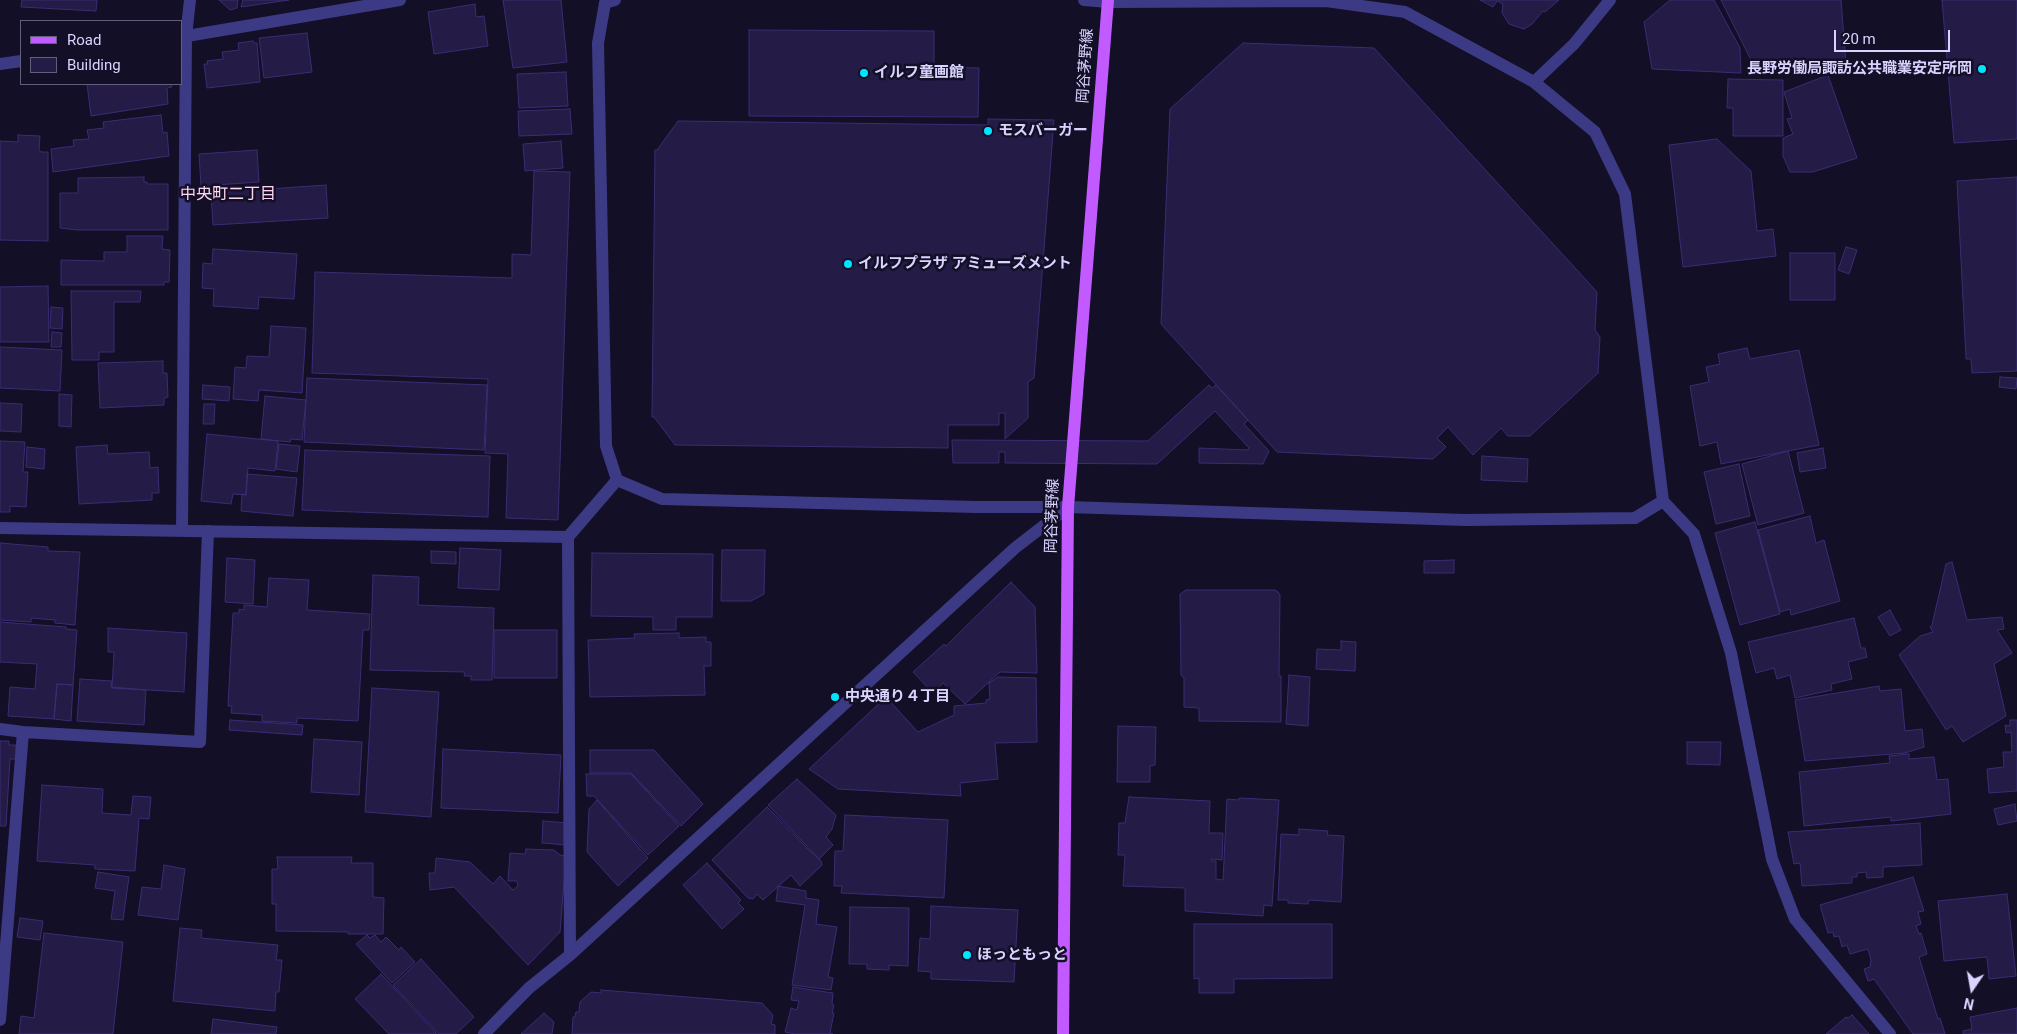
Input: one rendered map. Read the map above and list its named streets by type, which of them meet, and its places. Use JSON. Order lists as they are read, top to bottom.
{
  "streets": {
    "main road": ["岡谷茅野線"]
  },
  "districts": ["中央町二丁目"],
  "places": [
    "長野労働局諏訪公共職業安定所岡",
    "イルフ童画館",
    "モスバーガー",
    "イルフプラザ アミューズメント",
    "中央通り４丁目",
    "ほっともっと"
  ],
  "legend": ["Road", "Building"],
  "scale_bar": "20 m",
  "north": "bottom"
}
